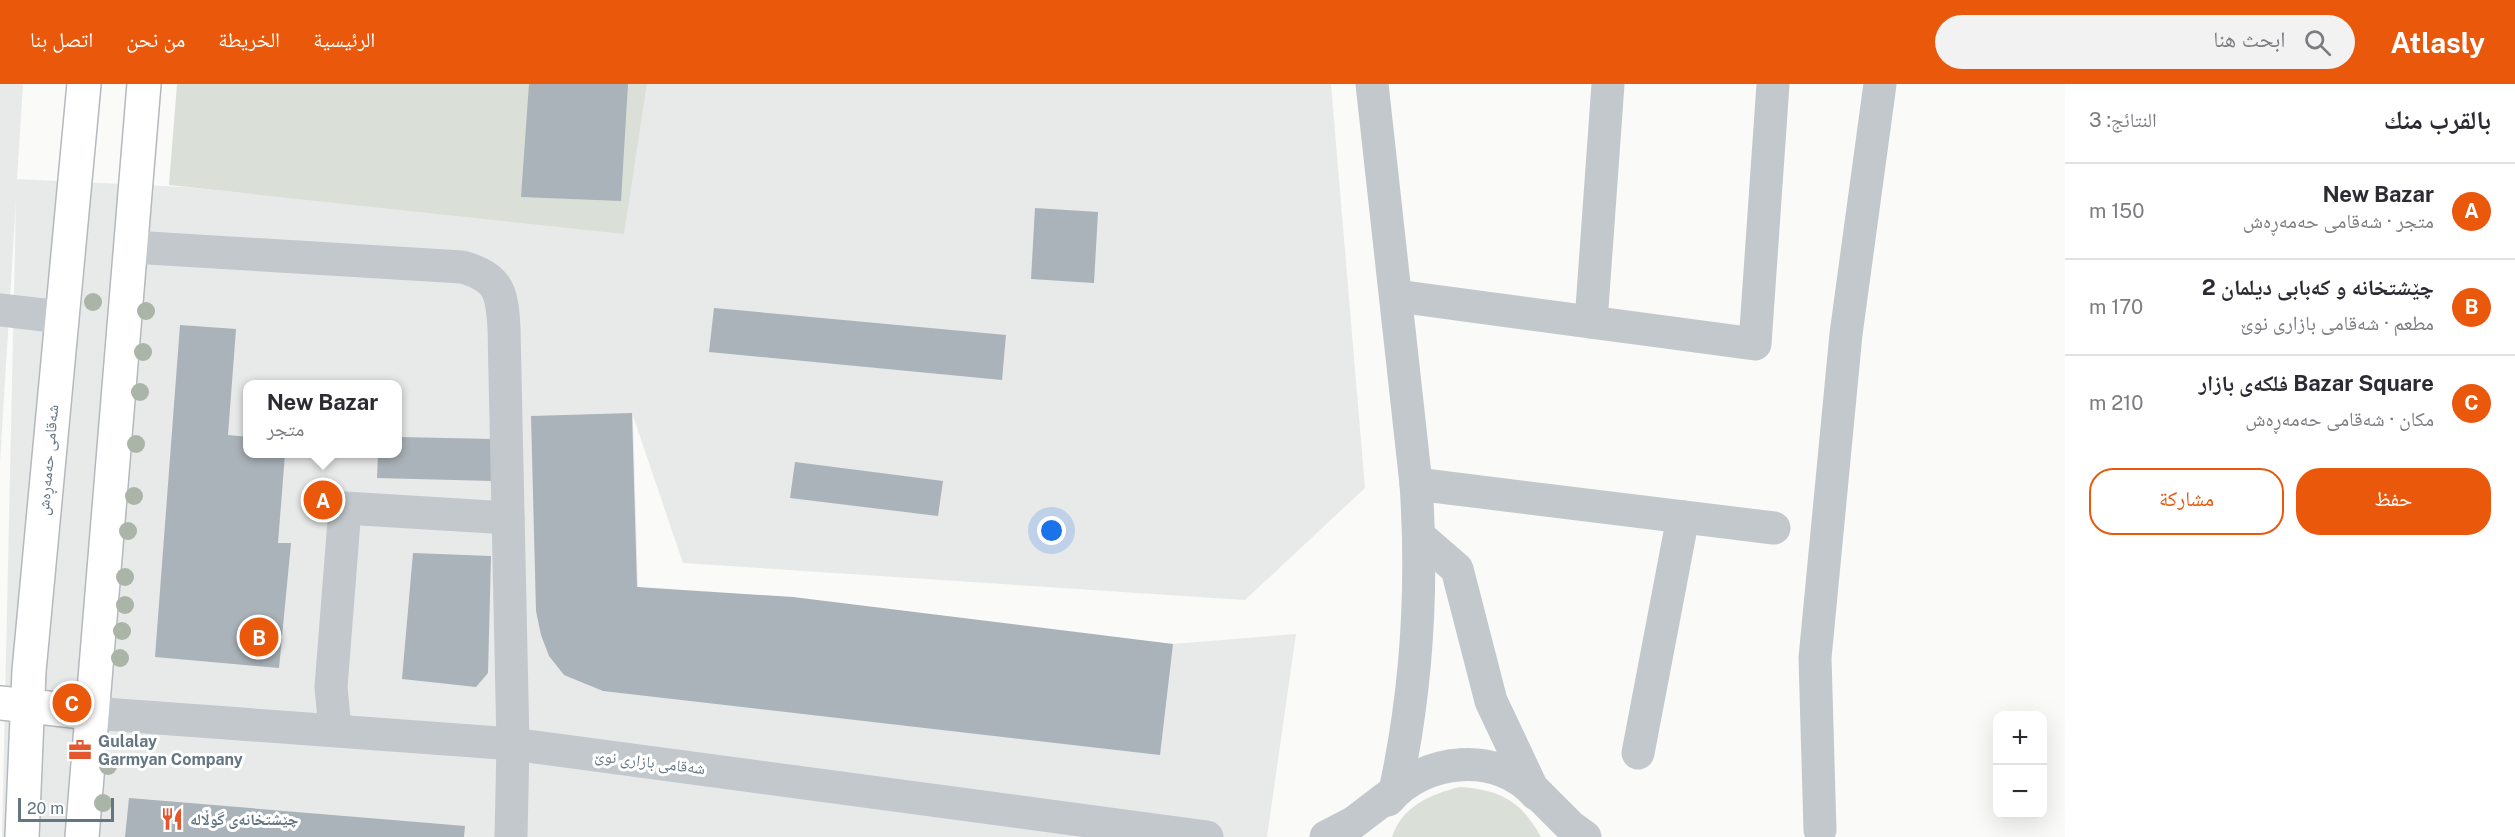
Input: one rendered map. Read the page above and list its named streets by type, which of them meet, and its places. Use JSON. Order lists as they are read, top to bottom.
{
  "streets": {
    "highway": ["شەقامی حەمەڕەش"],
    "street": ["شەقامی بازاری نوێ"]
  },
  "places": {
    "office": ["Gulalay Garmyan Company"],
    "restaurant": ["چێشتخانەی گوڵالە"]
  },
  "scale_bar": "20 m",
  "page": {
    "header": "Atlasly",
    "search": "ابحث هنا",
    "nav": [
      "الرئيسية",
      "الخريطة",
      "من نحن",
      "اتصل بنا"
    ],
    "heading": ["بالقرب منك", "النتائج: 3"],
    "list": [
      {
        "mark": "A",
        "name": "New Bazar",
        "note": "متجر · شەقامی حەمەڕەش",
        "value": "150 m"
      },
      {
        "mark": "B",
        "name": "چێشتخانە و کەبابی دیلمان 2",
        "note": "مطعم · شەقامی بازاری نوێ",
        "value": "170 m"
      },
      {
        "mark": "C",
        "name": "Bazar Square فلکەی بازار",
        "note": "مكان · شەقامی حەمەڕەش",
        "value": "210 m"
      }
    ],
    "popup": ["New Bazar", "متجر"],
    "buttons": ["حفظ", "مشاركة"],
    "pins": ["A", "B", "C"],
    "map_buttons": ["+", "−"],
    "scale": "20 m"
  }
}
